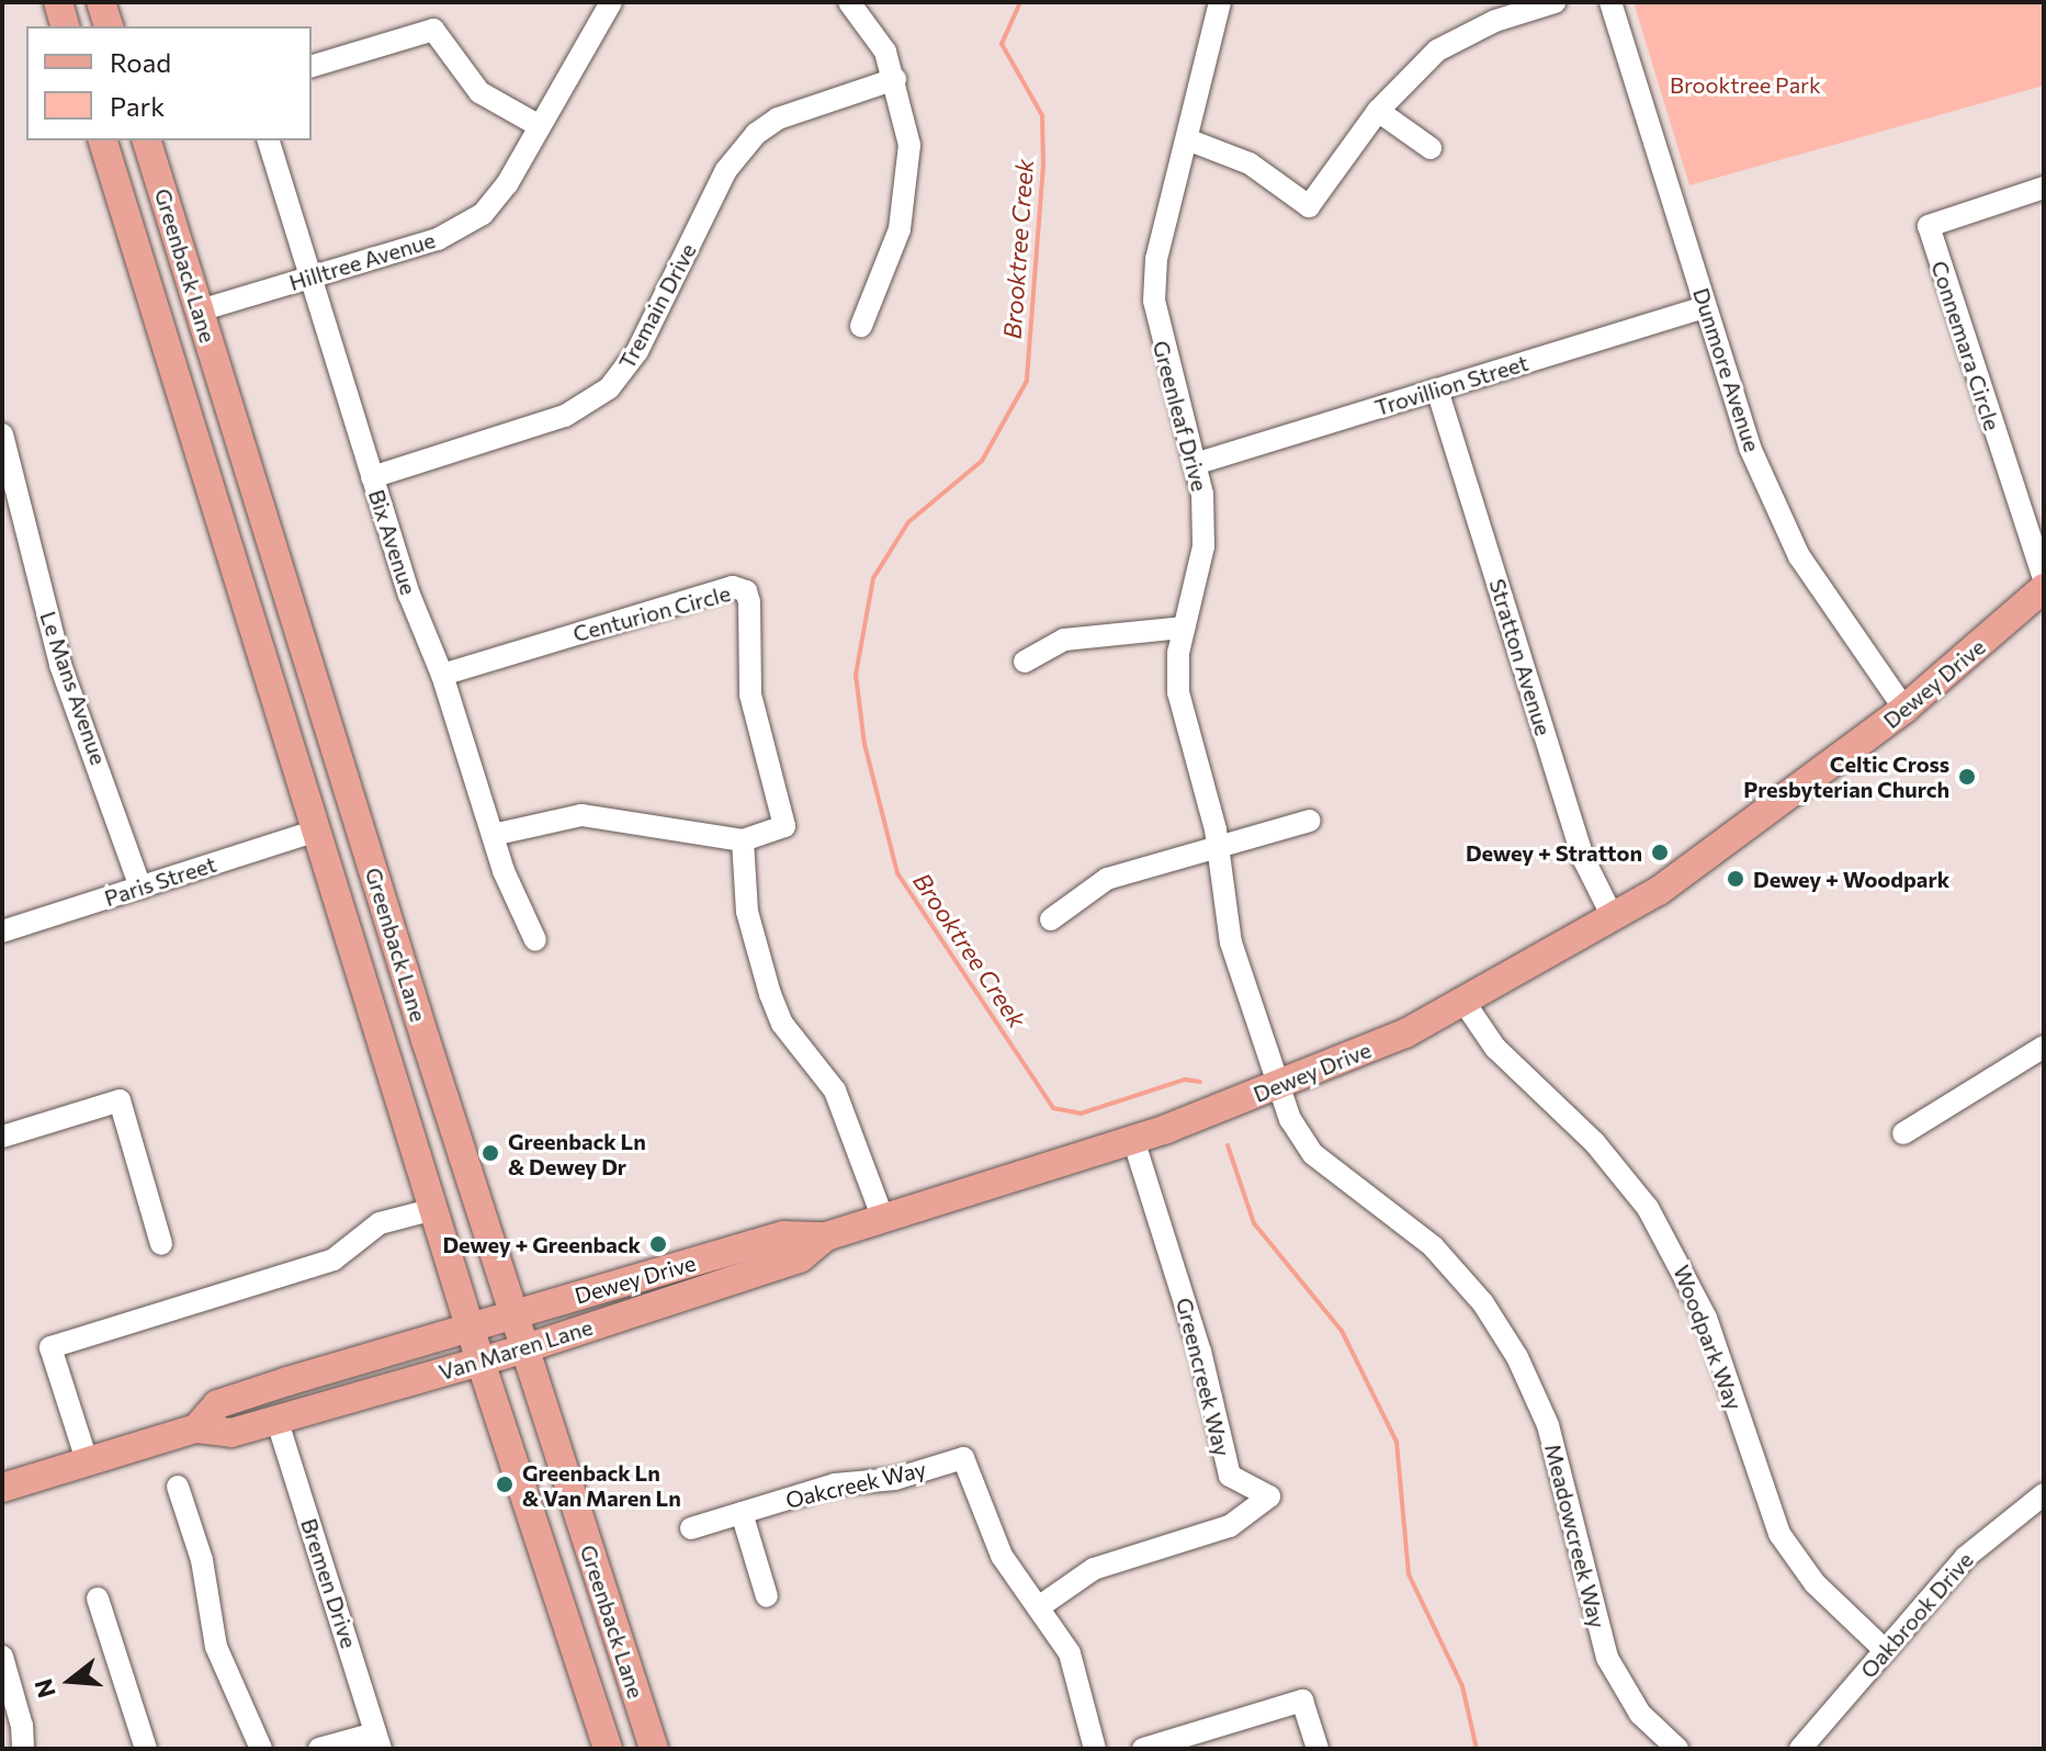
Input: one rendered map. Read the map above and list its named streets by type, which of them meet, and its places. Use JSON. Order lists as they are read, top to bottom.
{
  "streets": {
    "main road": ["Greenback Lane", "Dewey Drive", "Van Maren Lane"],
    "street": [
      "Hilltree Avenue",
      "Tremain Drive",
      "Connemara Circle",
      "Dunmore Avenue",
      "Trovillion Street",
      "Greenleaf Drive",
      "Bix Avenue",
      "Centurion Circle",
      "Stratton Avenue",
      "Le Mans Avenue",
      "Paris Street",
      "Woodpark Way",
      "Greencreek Way",
      "Oakcreek Way",
      "Meadowcreek Way",
      "Bremen Drive",
      "Oakbrook Drive"
    ]
  },
  "crossings": [
    ["Hilltree Avenue", "Greenback Lane"],
    ["Hilltree Avenue", "Bix Avenue"],
    ["Greenback Lane", "Dewey Drive"],
    ["Greenback Lane", "Paris Street"],
    ["Greenback Lane", "Van Maren Lane"],
    ["Tremain Drive", "Bix Avenue"],
    ["Dunmore Avenue", "Trovillion Street"],
    ["Dunmore Avenue", "Dewey Drive"],
    ["Trovillion Street", "Greenleaf Drive"],
    ["Trovillion Street", "Stratton Avenue"],
    ["Greenleaf Drive", "Dewey Drive"],
    ["Greenleaf Drive", "Meadowcreek Way"],
    ["Bix Avenue", "Centurion Circle"],
    ["Stratton Avenue", "Dewey Drive"],
    ["Dewey Drive", "Woodpark Way"],
    ["Dewey Drive", "Van Maren Lane"],
    ["Dewey Drive", "Greencreek Way"],
    ["Dewey Drive", "Meadowcreek Way"],
    ["Le Mans Avenue", "Paris Street"],
    ["Woodpark Way", "Oakbrook Drive"],
    ["Van Maren Lane", "Bremen Drive"],
    ["Greencreek Way", "Oakcreek Way"]
  ],
  "water": ["Brooktree Creek"],
  "parks": ["Brooktree Park"],
  "places": [
    "Celtic Cross Presbyterian Church",
    "Dewey + Stratton",
    "Dewey + Woodpark",
    "Greenback Ln & Dewey Dr",
    "Dewey + Greenback",
    "Greenback Ln & Van Maren Ln"
  ],
  "legend": ["Road", "Park"],
  "north": "left"
}
